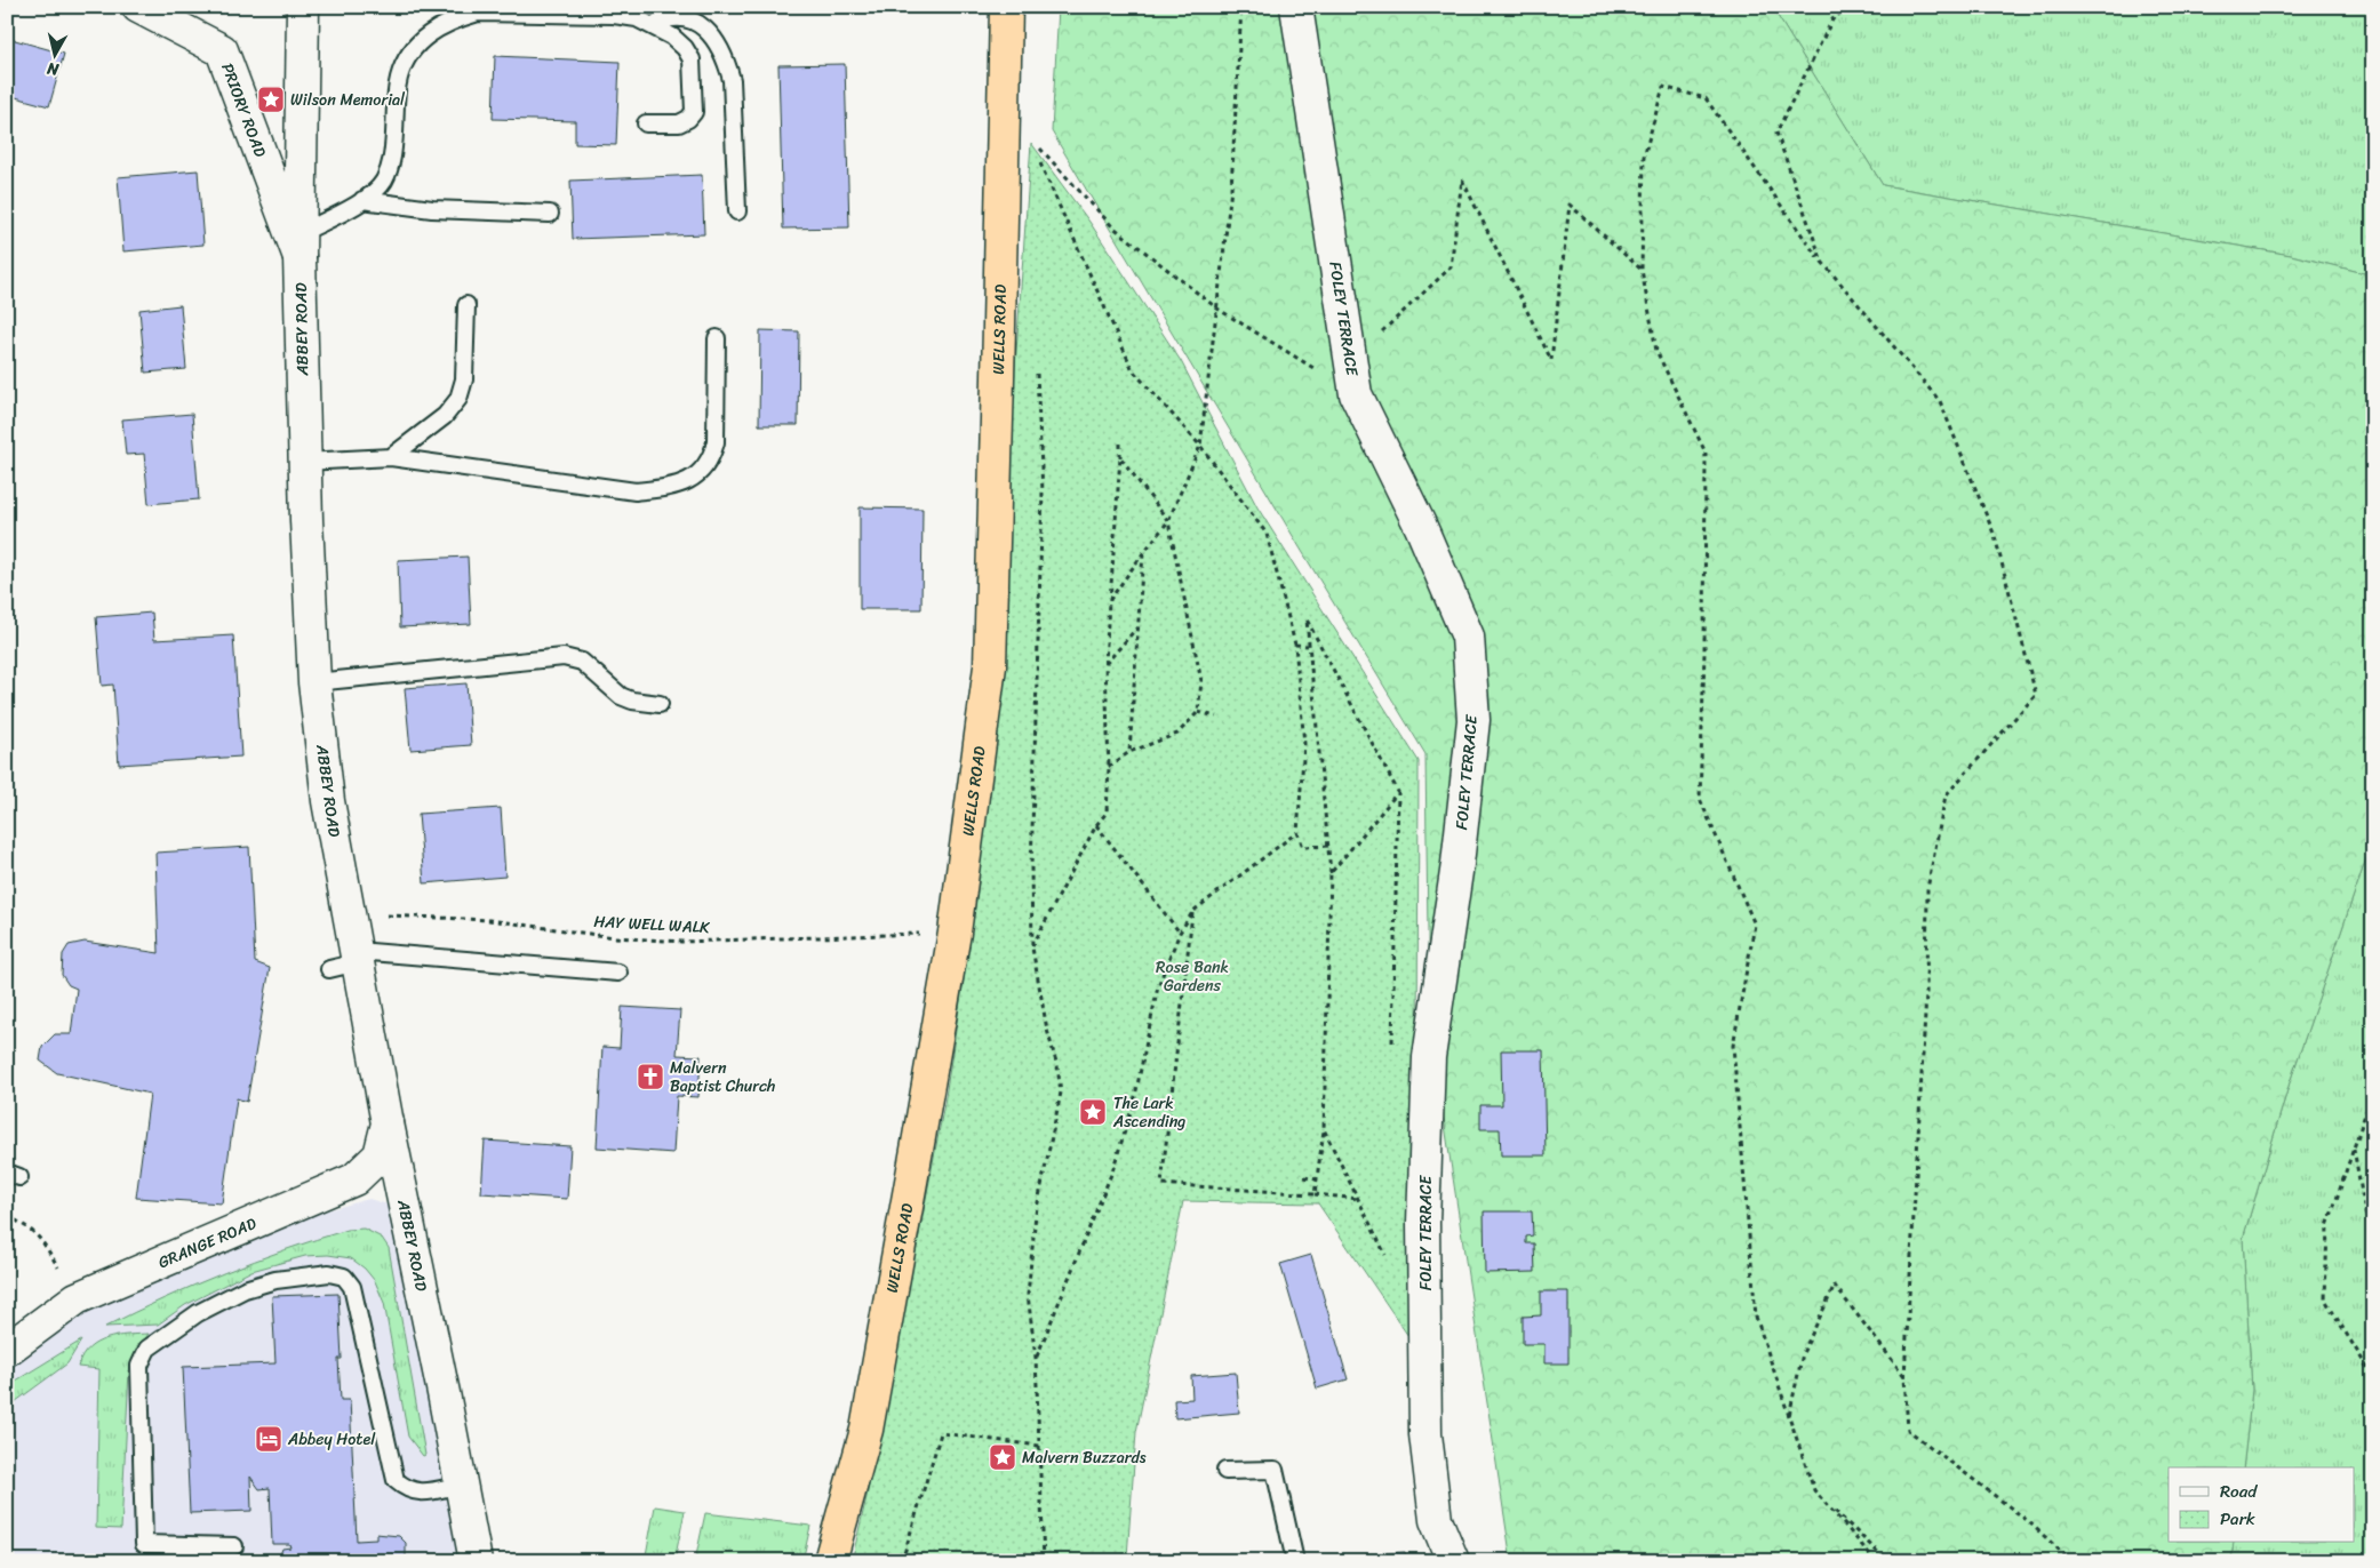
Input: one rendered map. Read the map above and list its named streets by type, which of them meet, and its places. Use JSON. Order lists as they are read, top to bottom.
{
  "streets": {
    "highway": ["WELLS ROAD"],
    "street": [
      "PRIORY ROAD",
      "FOLEY TERRACE",
      "ABBEY ROAD",
      "GRANGE ROAD"
    ],
    "path": ["HAY WELL WALK"]
  },
  "crossings": [
    ["PRIORY ROAD", "ABBEY ROAD"],
    ["ABBEY ROAD", "HAY WELL WALK"],
    ["ABBEY ROAD", "GRANGE ROAD"],
    ["WELLS ROAD", "HAY WELL WALK"]
  ],
  "parks": ["Rose Bank Gardens"],
  "places": {
    "place": ["Wilson Memorial", "The Lark Ascending", "Malvern Buzzards"],
    "church": ["Malvern Baptist Church"],
    "hotel": ["Abbey Hotel"]
  },
  "legend": ["Road", "Park"],
  "north": "bottom"
}
